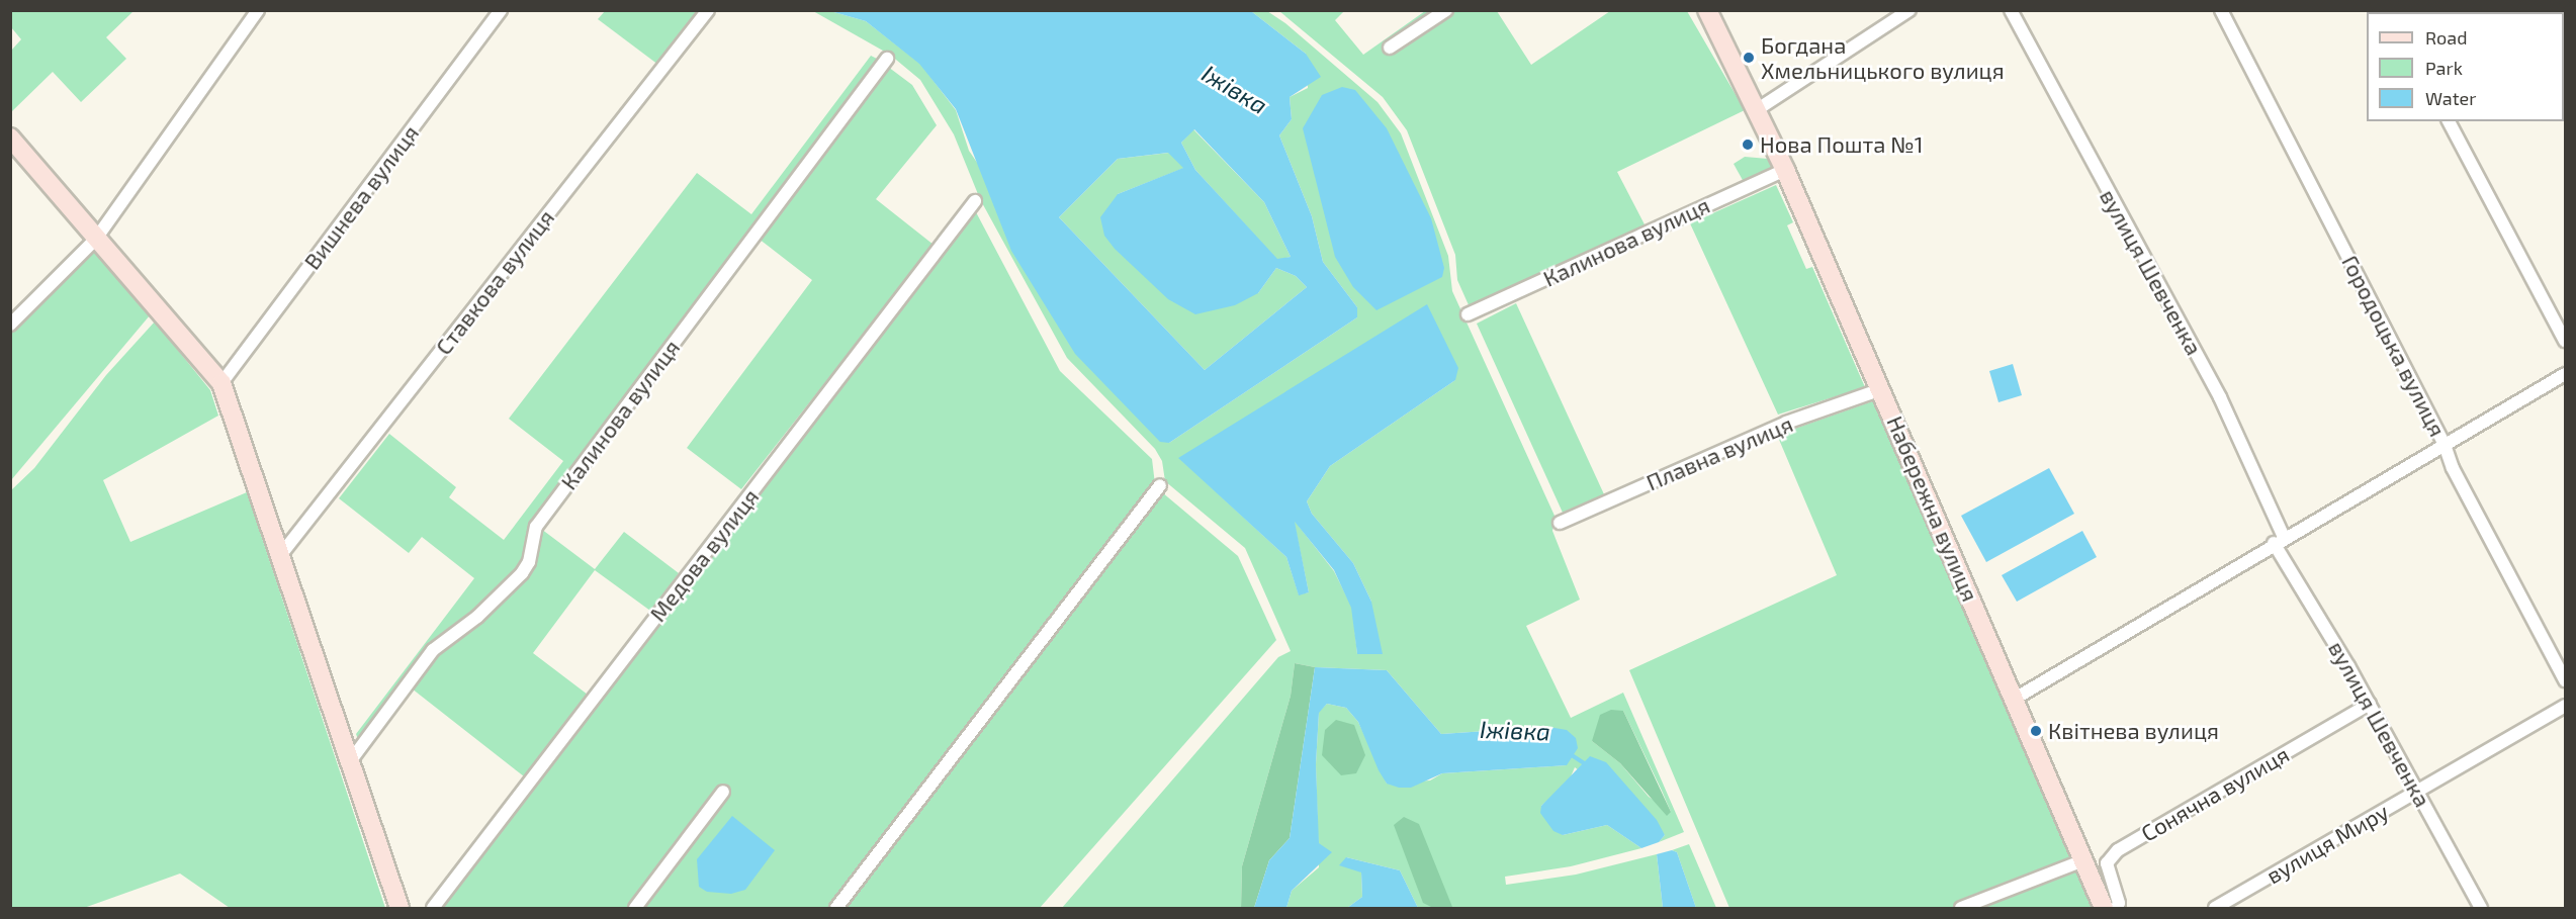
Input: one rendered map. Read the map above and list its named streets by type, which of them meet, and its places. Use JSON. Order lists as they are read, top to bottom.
{
  "streets": {
    "street": [
      "Вишнева вулиця",
      "Калинова вулиця",
      "вулиця Шевченка",
      "Ставкова вулиця",
      "Городоцька вулиця",
      "Плавна вулиця",
      "Набережна вулиця",
      "Медова вулиця",
      "Сонячна вулиця",
      "вулиця Миру"
    ]
  },
  "crossings": [
    ["Калинова вулиця", "Набережна вулиця"],
    ["вулиця Шевченка", "Сонячна вулиця"],
    ["вулиця Шевченка", "вулиця Миру"],
    ["Плавна вулиця", "Набережна вулиця"]
  ],
  "water": ["Іжівка"],
  "places": ["Богдана Хмельницького вулиця", "Нова Пошта №1", "Квітнева вулиця"],
  "legend": ["Road", "Park", "Water"]
}
